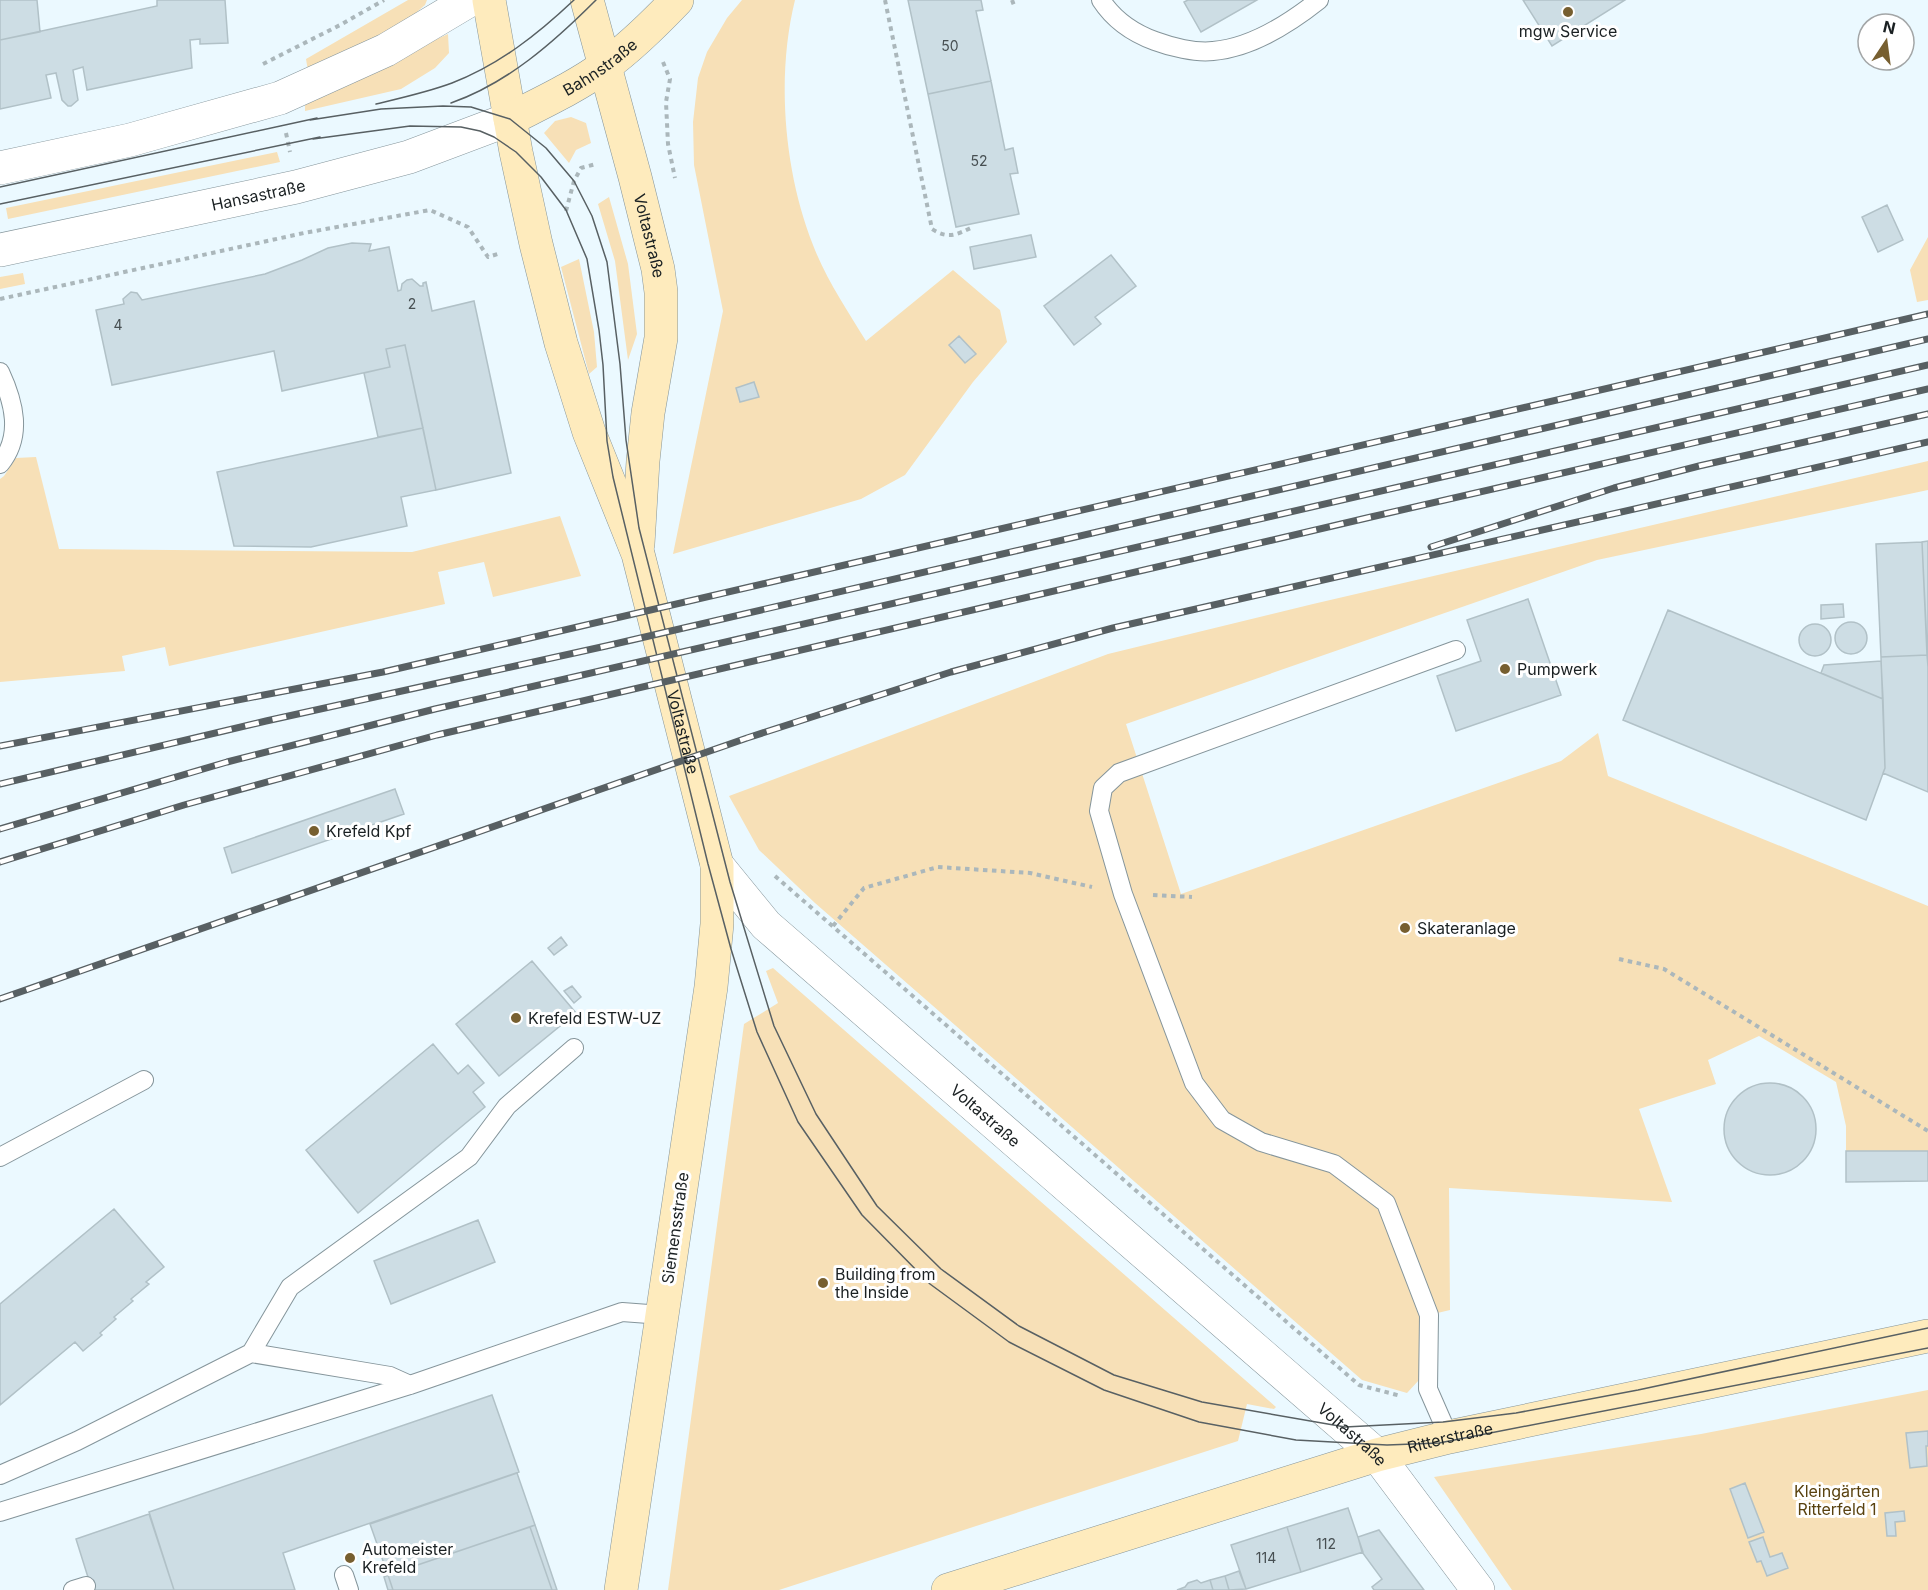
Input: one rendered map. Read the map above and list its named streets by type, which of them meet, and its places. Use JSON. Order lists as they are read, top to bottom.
{
  "streets": {
    "main road": [
      "Bahnstraße",
      "Voltastraße",
      "Siemensstraße",
      "Ritterstraße"
    ],
    "street": ["Hansastraße"]
  },
  "crossings": [
    ["Bahnstraße", "Hansastraße"],
    ["Bahnstraße", "Voltastraße"],
    ["Hansastraße", "Voltastraße"],
    ["Voltastraße", "Siemensstraße"],
    ["Voltastraße", "Ritterstraße"]
  ],
  "parks": ["Kleingärten Ritterfeld 1"],
  "places": [
    "mgw Service",
    "Pumpwerk",
    "Krefeld Kpf",
    "Skateranlage",
    "Krefeld ESTW-UZ",
    "Building from the Inside",
    "Automeister Krefeld"
  ],
  "house_numbers": [
    "50",
    "52",
    "2",
    "4",
    "112",
    "114"
  ],
  "north": "top"
}
